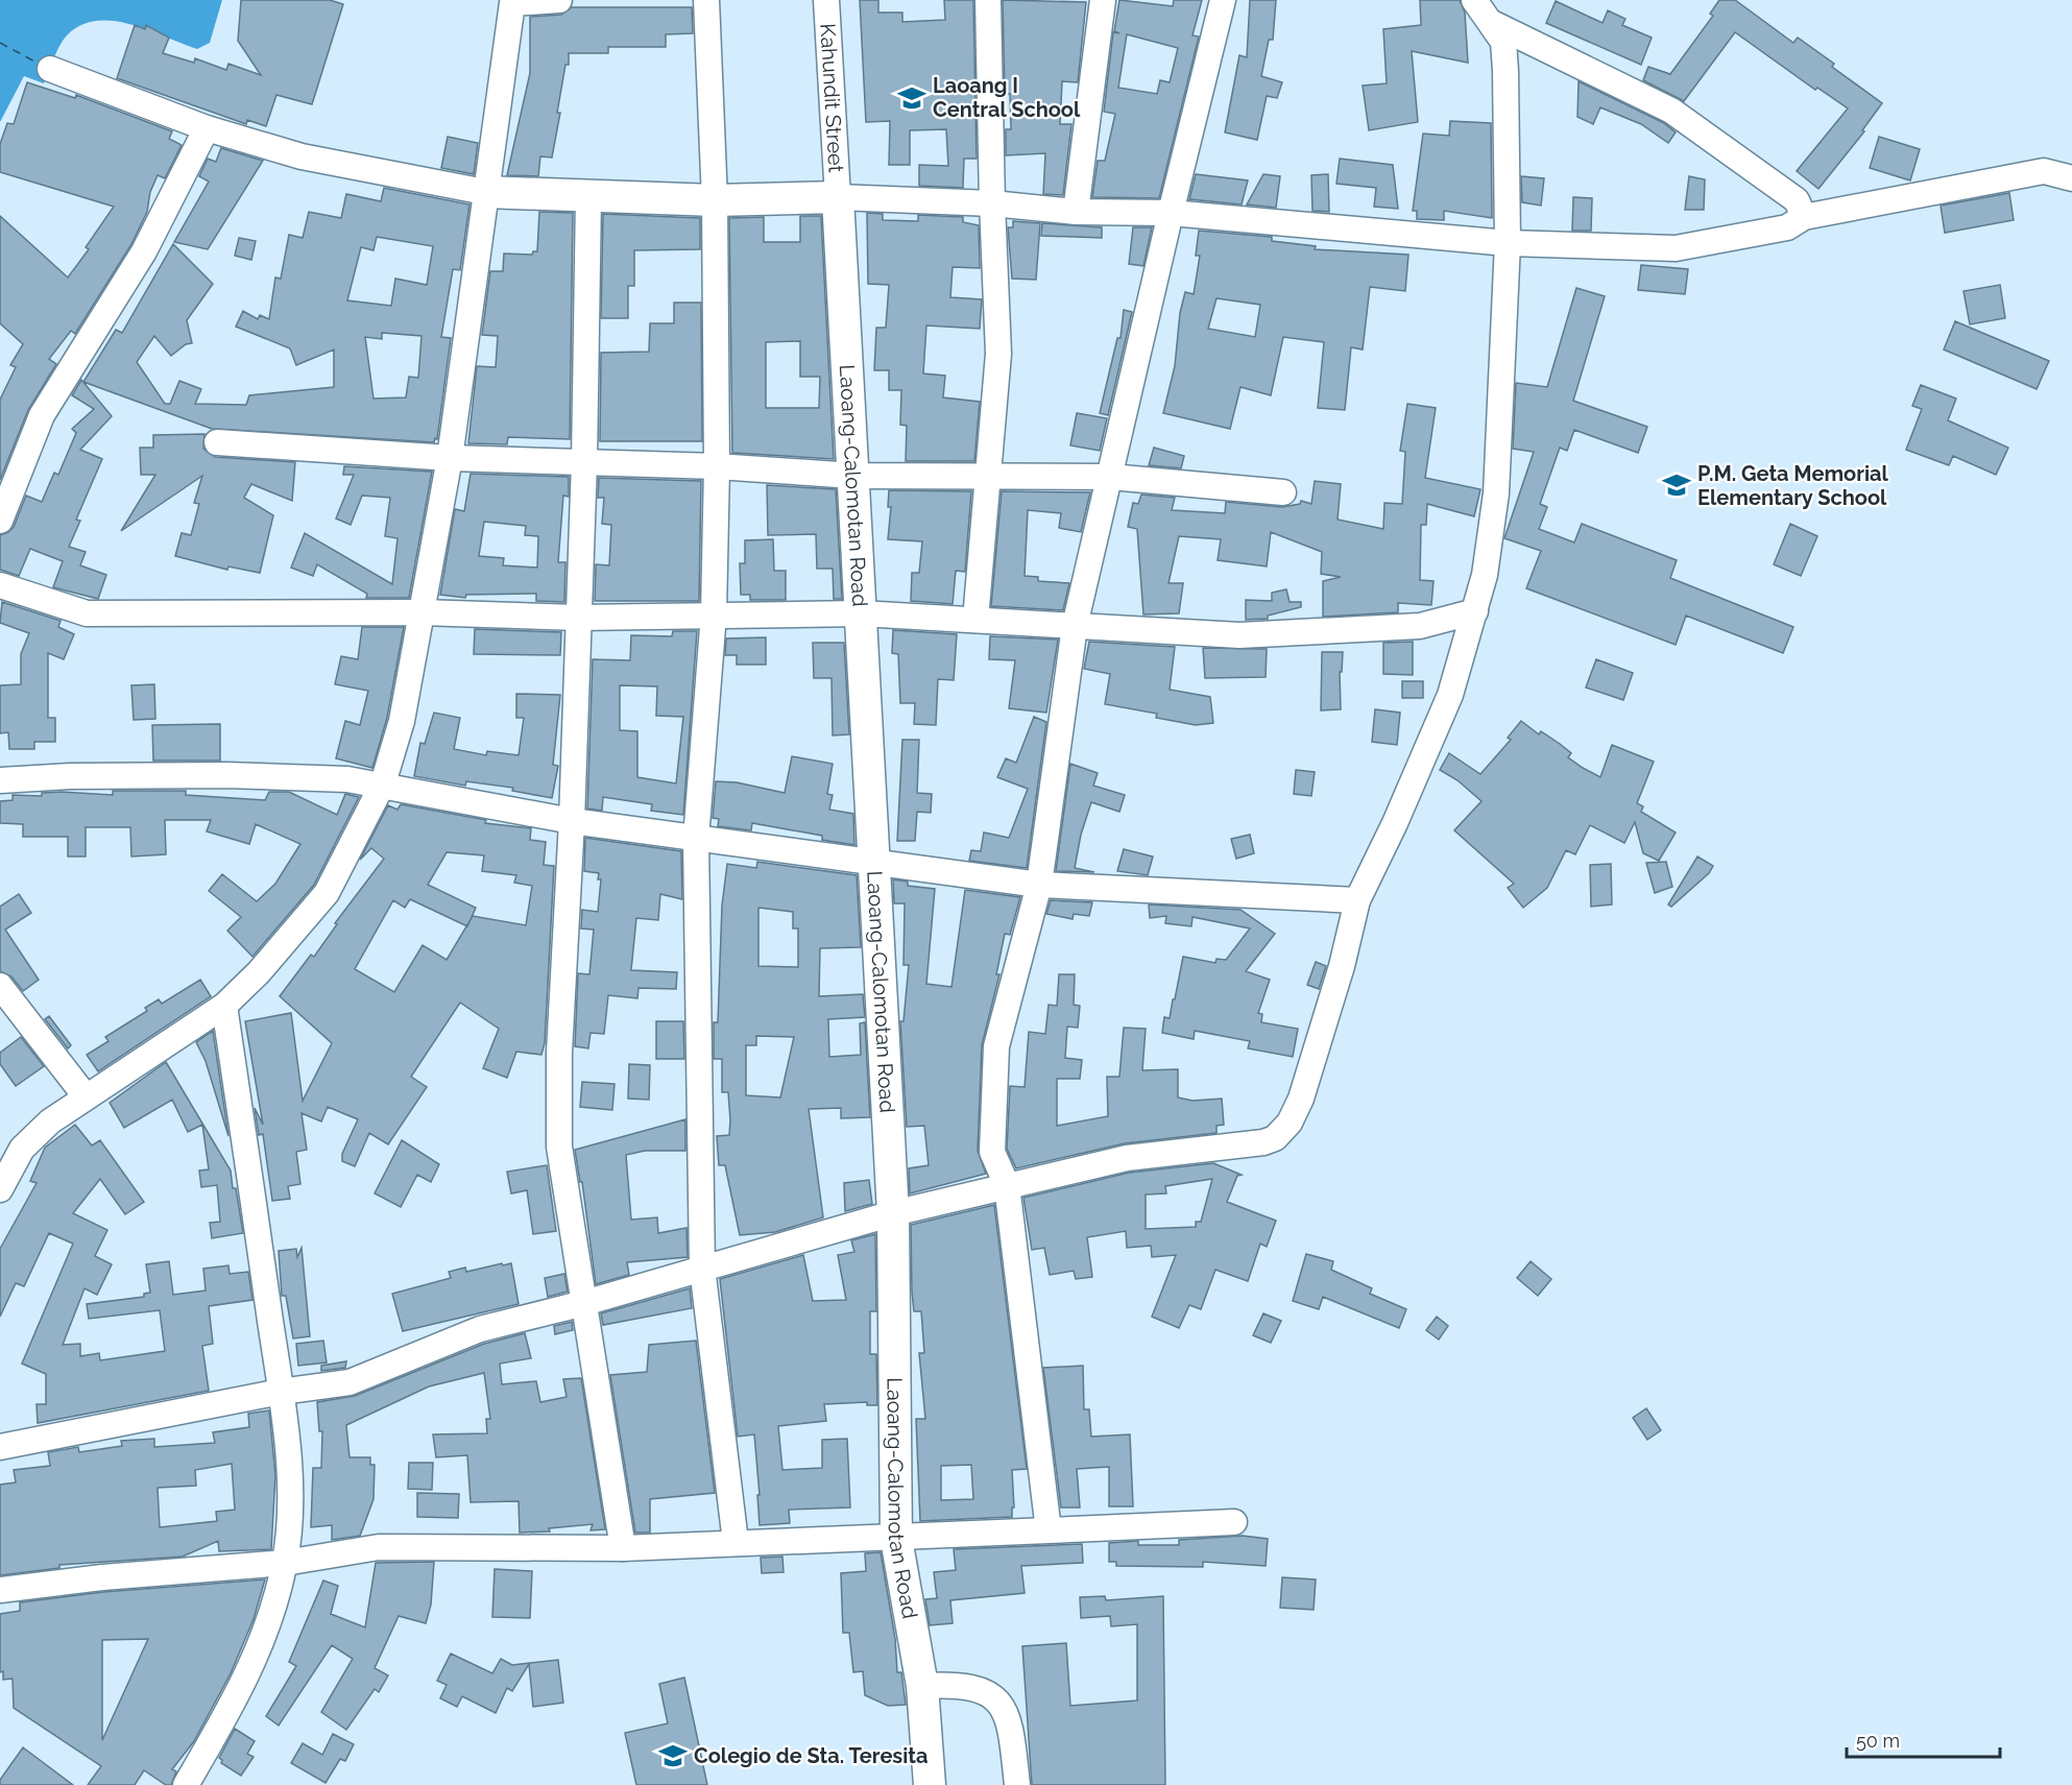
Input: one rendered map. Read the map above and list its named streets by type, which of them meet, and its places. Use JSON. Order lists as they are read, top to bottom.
{
  "streets": {
    "main road": ["Laoang-Calomotan Road"],
    "street": ["Kahundit Street"]
  },
  "crossings": [
    ["Kahundit Street", "Laoang-Calomotan Road"]
  ],
  "places": {
    "school or university": ["Laoang I Central School", "P.M. Geta Memorial Elementary School", "Colegio de Sta. Teresita"]
  },
  "scale_bar": "50 m"
}
